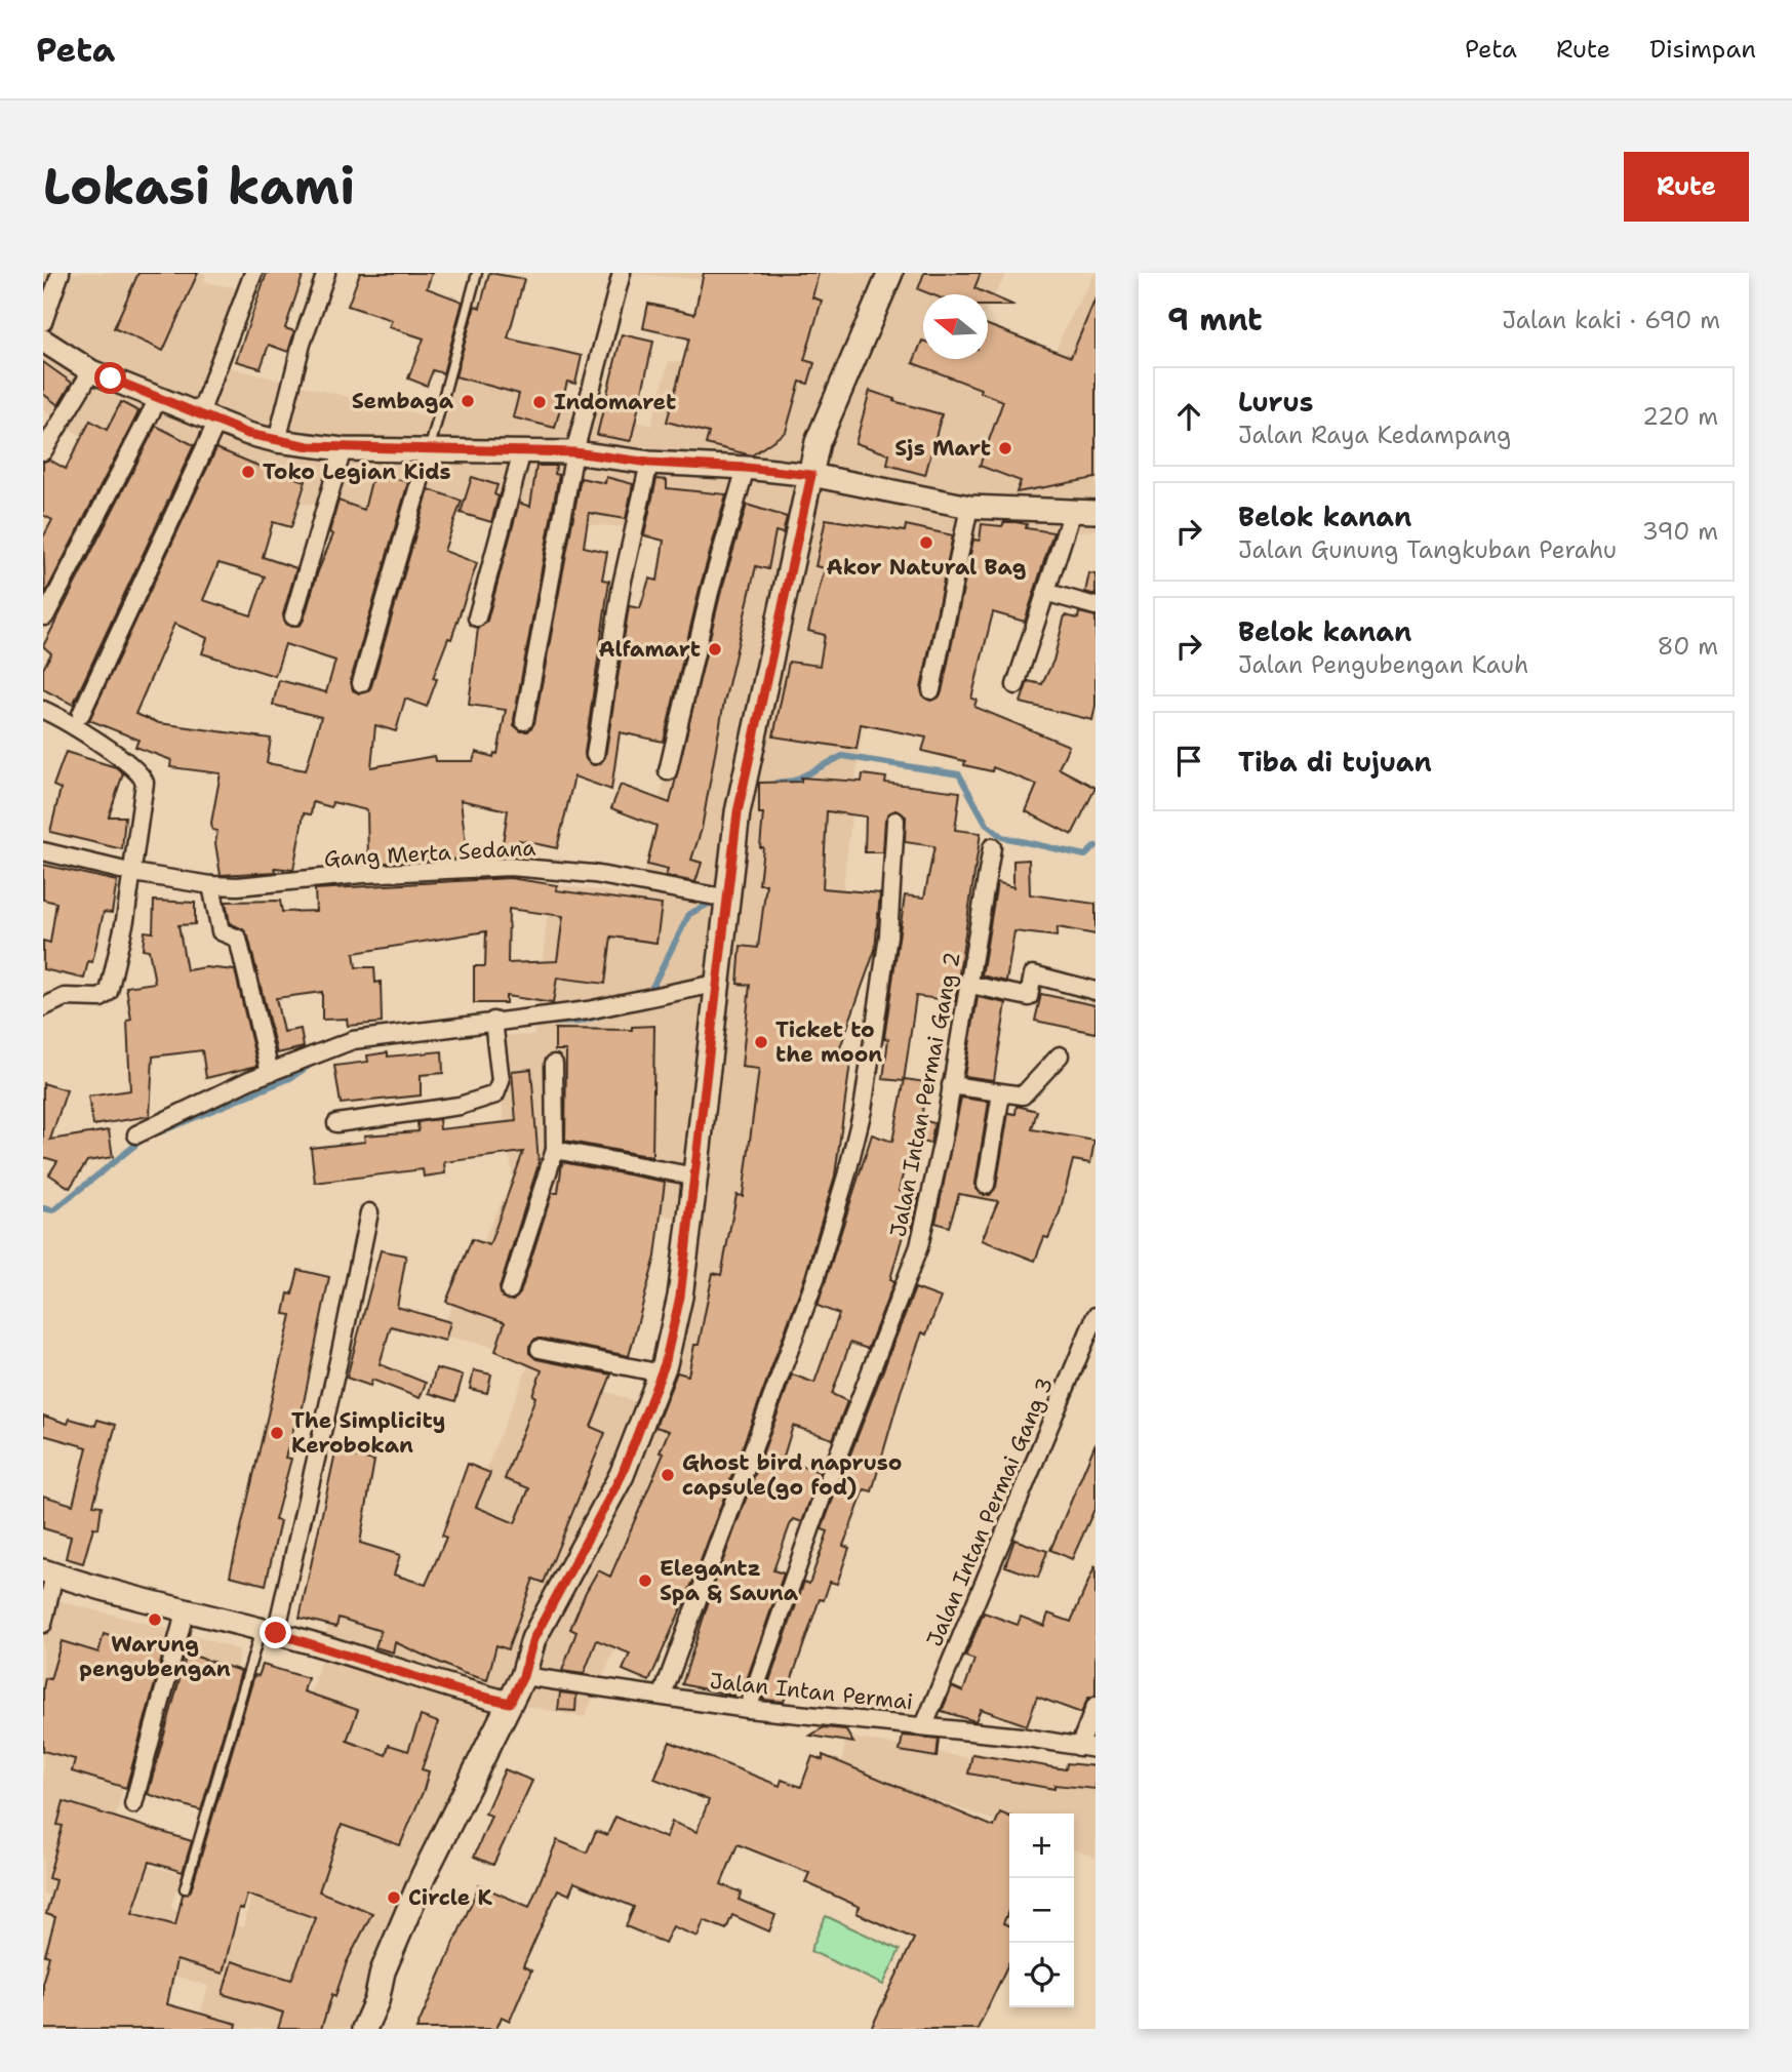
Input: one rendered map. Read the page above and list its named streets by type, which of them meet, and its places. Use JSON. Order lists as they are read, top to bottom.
{
  "streets": {
    "street": [
      "Gang Merta Sedana",
      "Jalan Intan Permai Gang 2",
      "Jalan Intan Permai Gang 3",
      "Jalan Intan Permai"
    ]
  },
  "crossings": [
    ["Jalan Intan Permai Gang 2", "Jalan Intan Permai"],
    ["Jalan Intan Permai Gang 3", "Jalan Intan Permai"]
  ],
  "places": [
    "Sembaga",
    "Indomaret",
    "Sjs Mart",
    "Toko Legian Kids",
    "Akor Natural Bag",
    "Alfamart",
    "Ticket to the moon",
    "The Simplicity Kerobokan",
    "Ghost bird napruso capsule(go fod)",
    "Elegantz Spa & Sauna",
    "Warung pengubengan",
    "Circle K"
  ],
  "north": "left",
  "page": {
    "header": "Peta",
    "nav": ["Peta", "Rute", "Disimpan"],
    "buttons": "Rute",
    "title": "Lokasi kami",
    "heading": ["9 mnt", "Jalan kaki · 690 m"],
    "list": [
      ["Lurus", "Jalan Raya Kedampang", "220 m"],
      ["Belok kanan", "Jalan Gunung Tangkuban Perahu", "390 m"],
      ["Belok kanan", "Jalan Pengubengan Kauh", "80 m"],
      "Tiba di tujuan"
    ],
    "map_buttons": ["+", "−"]
  }
}
